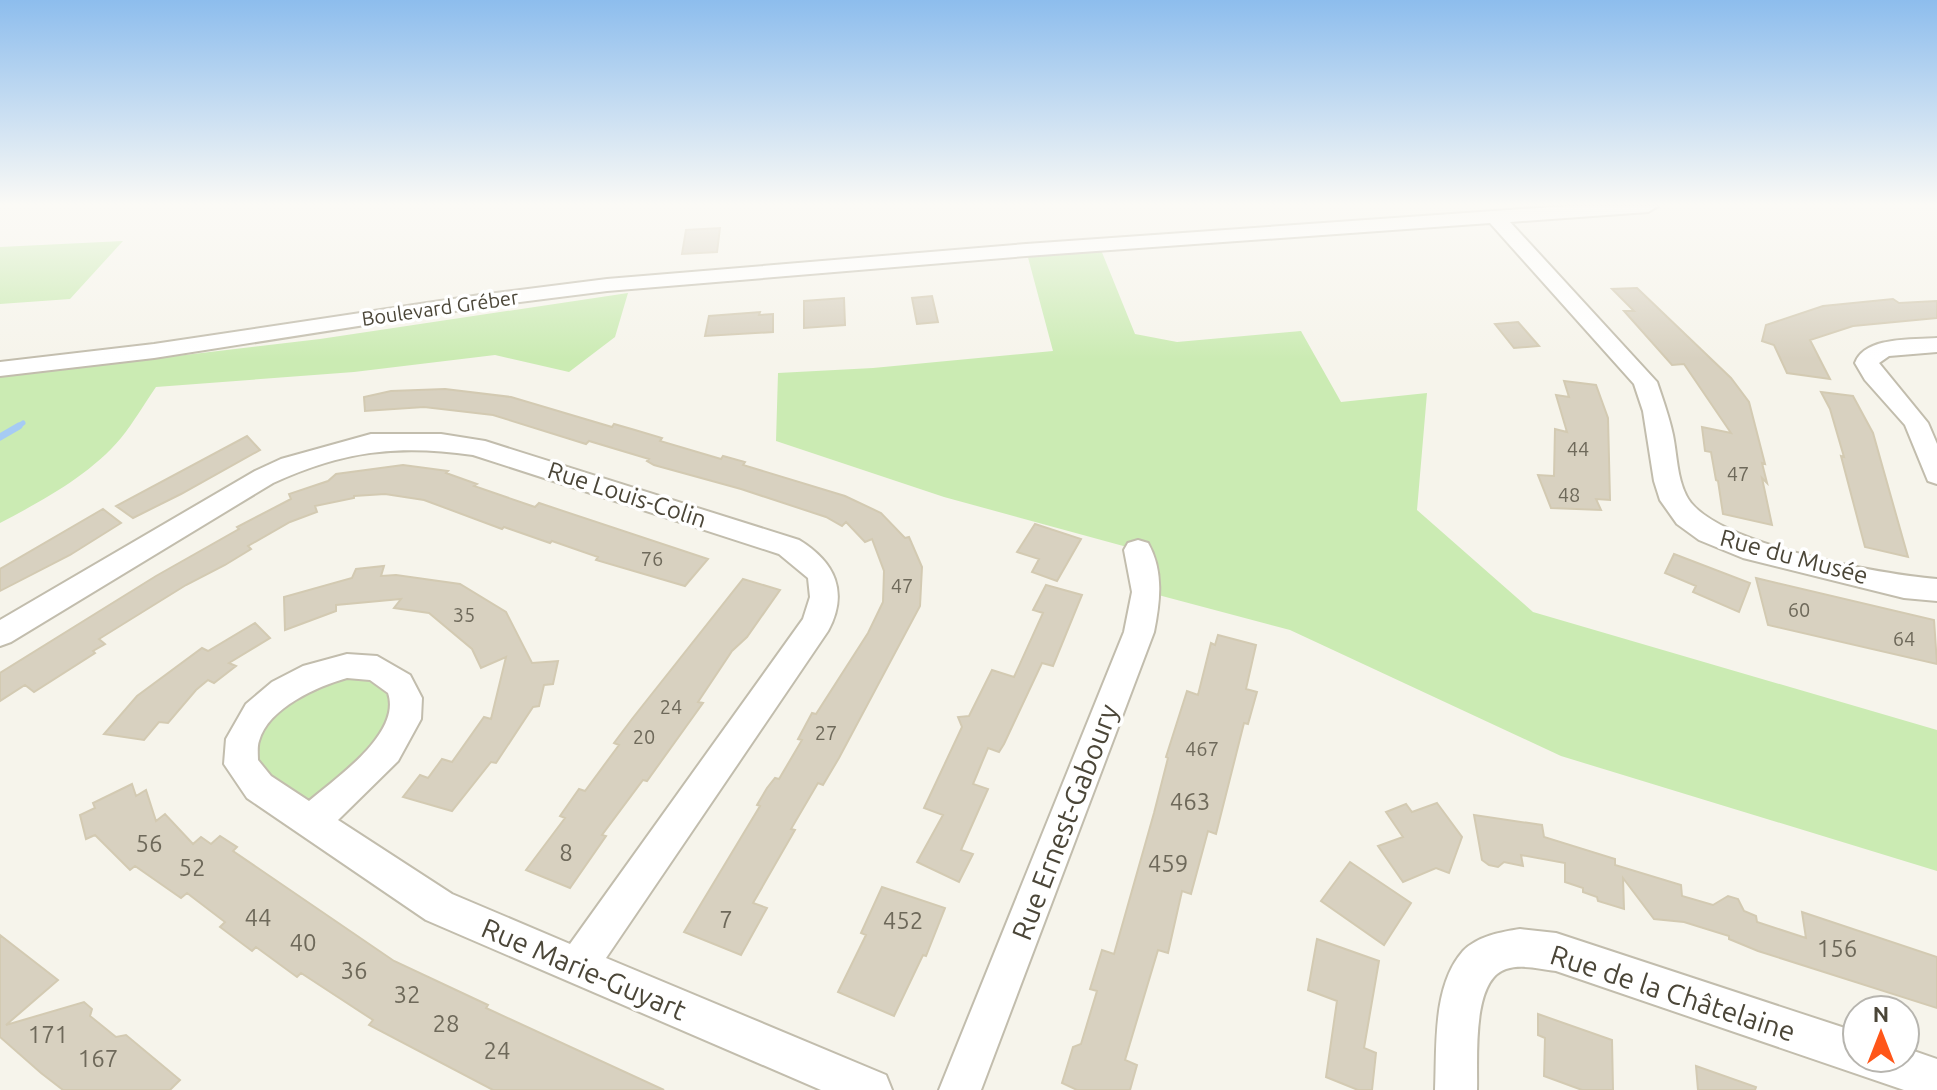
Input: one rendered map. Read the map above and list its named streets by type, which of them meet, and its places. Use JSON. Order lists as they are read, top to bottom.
{
  "streets": {
    "street": [
      "Boulevard Gréber",
      "Rue Louis-Colin",
      "Rue du Musée",
      "Rue Ernest-Gaboury",
      "Rue Marie-Guyart",
      "Rue de la Châtelaine"
    ]
  },
  "crossings": [
    ["Rue Louis-Colin", "Rue Marie-Guyart"]
  ],
  "house_numbers": [
    "44",
    "47",
    "48",
    "76",
    "47",
    "60",
    "35",
    "64",
    "24",
    "27",
    "20",
    "467",
    "463",
    "56",
    "8",
    "459",
    "52",
    "44",
    "7",
    "452",
    "40",
    "156",
    "36",
    "32",
    "28",
    "171",
    "24",
    "167"
  ],
  "north": "top"
}
